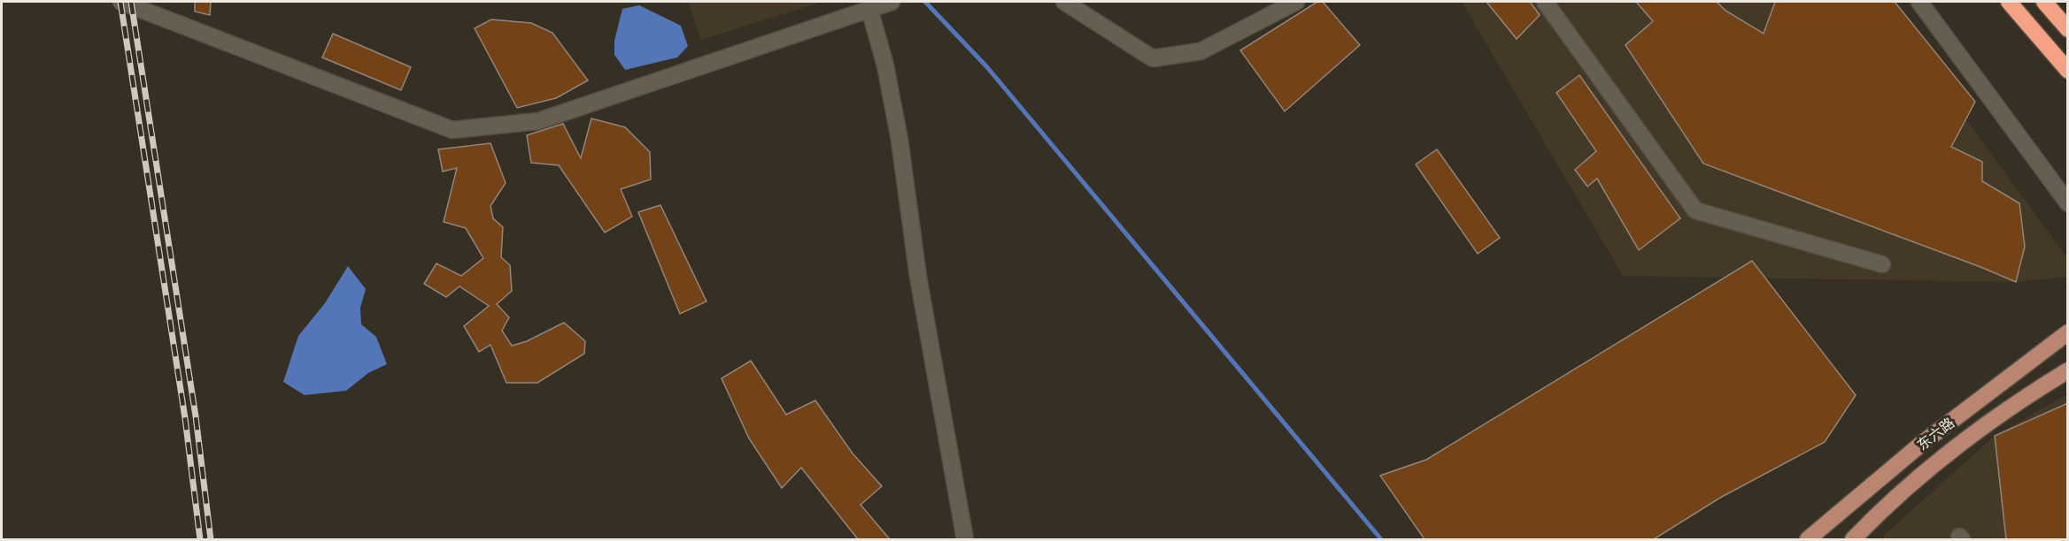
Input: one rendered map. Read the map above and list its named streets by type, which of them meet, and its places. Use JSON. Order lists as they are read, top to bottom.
{
  "streets": {
    "main road": ["东六路"]
  }
}
